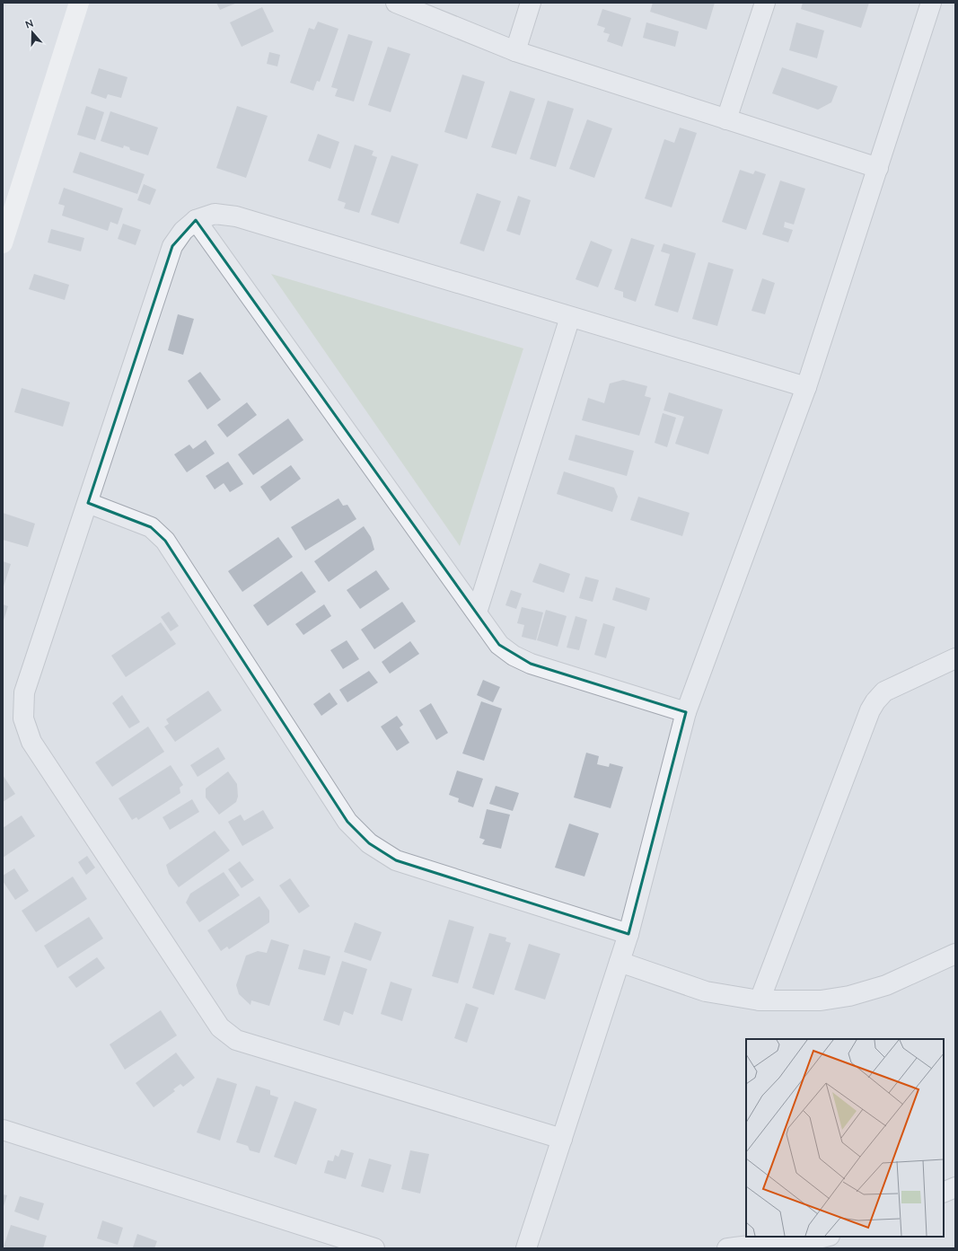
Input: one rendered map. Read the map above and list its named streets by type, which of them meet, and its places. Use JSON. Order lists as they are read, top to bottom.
{
  "north": "top"
}
